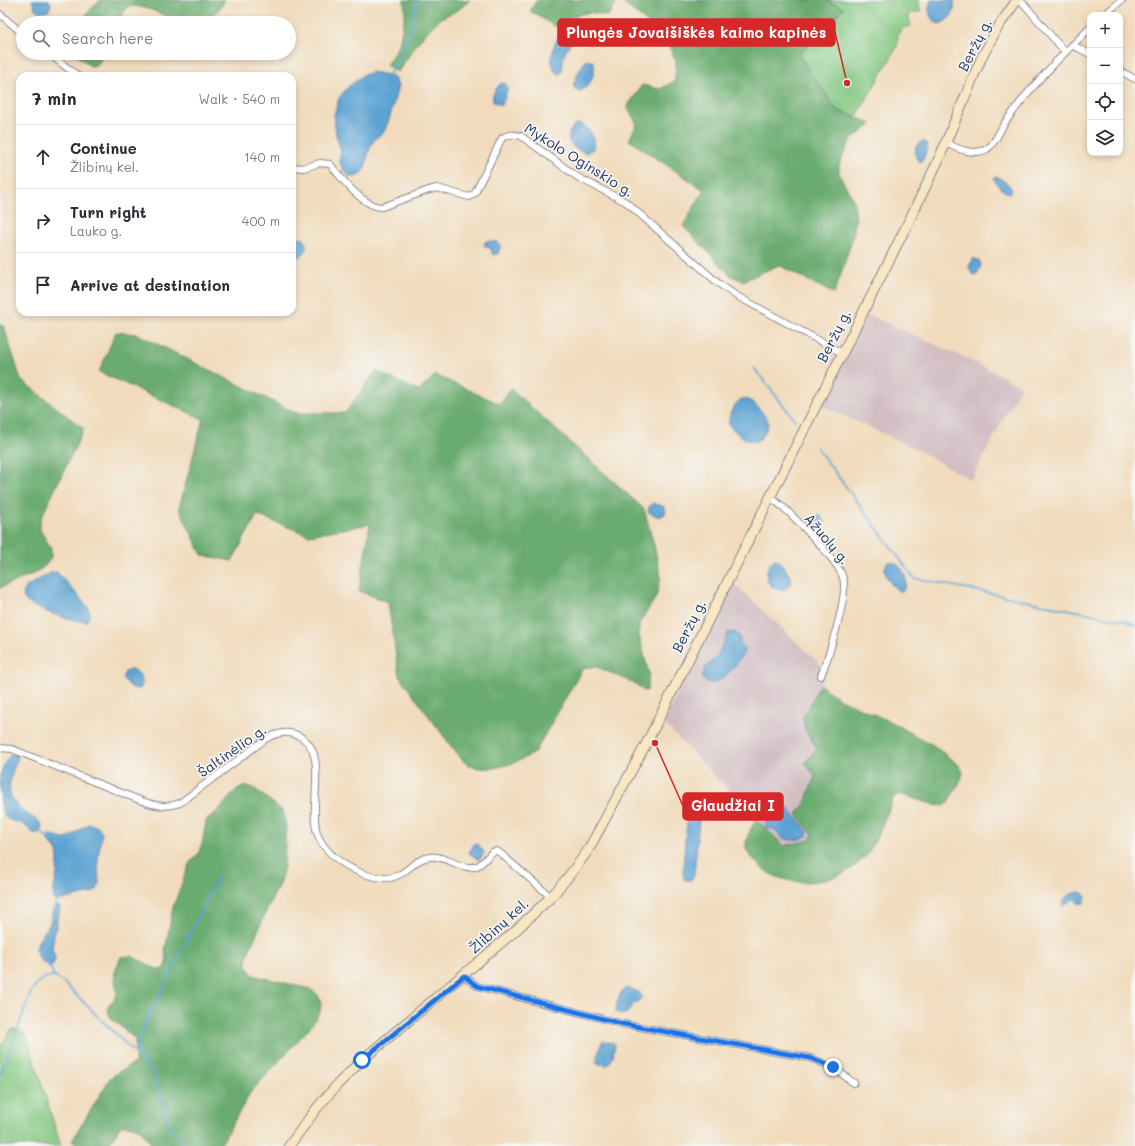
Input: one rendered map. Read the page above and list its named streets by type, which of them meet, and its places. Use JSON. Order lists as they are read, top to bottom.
{
  "streets": {
    "main road": ["Beržų g.", "Žlibinų kel."],
    "street": ["Mykolo Oginskio g.", "Ąžuolų g.", "Šaltinėlio g."]
  },
  "crossings": [
    ["Beržų g.", "Mykolo Oginskio g."],
    ["Beržų g.", "Ąžuolų g."],
    ["Beržų g.", "Žlibinų kel."],
    ["Šaltinėlio g.", "Žlibinų kel."]
  ],
  "places": ["Plungės Jovaišiškės kaimo kapinės", "Glaudžiai I"],
  "page": {
    "map_buttons": ["+", "−"],
    "search": "Search here",
    "heading": ["7 min", "Walk · 540 m"],
    "list": [
      ["Continue", "Žlibinų kel.", "140 m"],
      ["Turn right", "Lauko g.", "400 m"],
      "Arrive at destination"
    ]
  }
}
